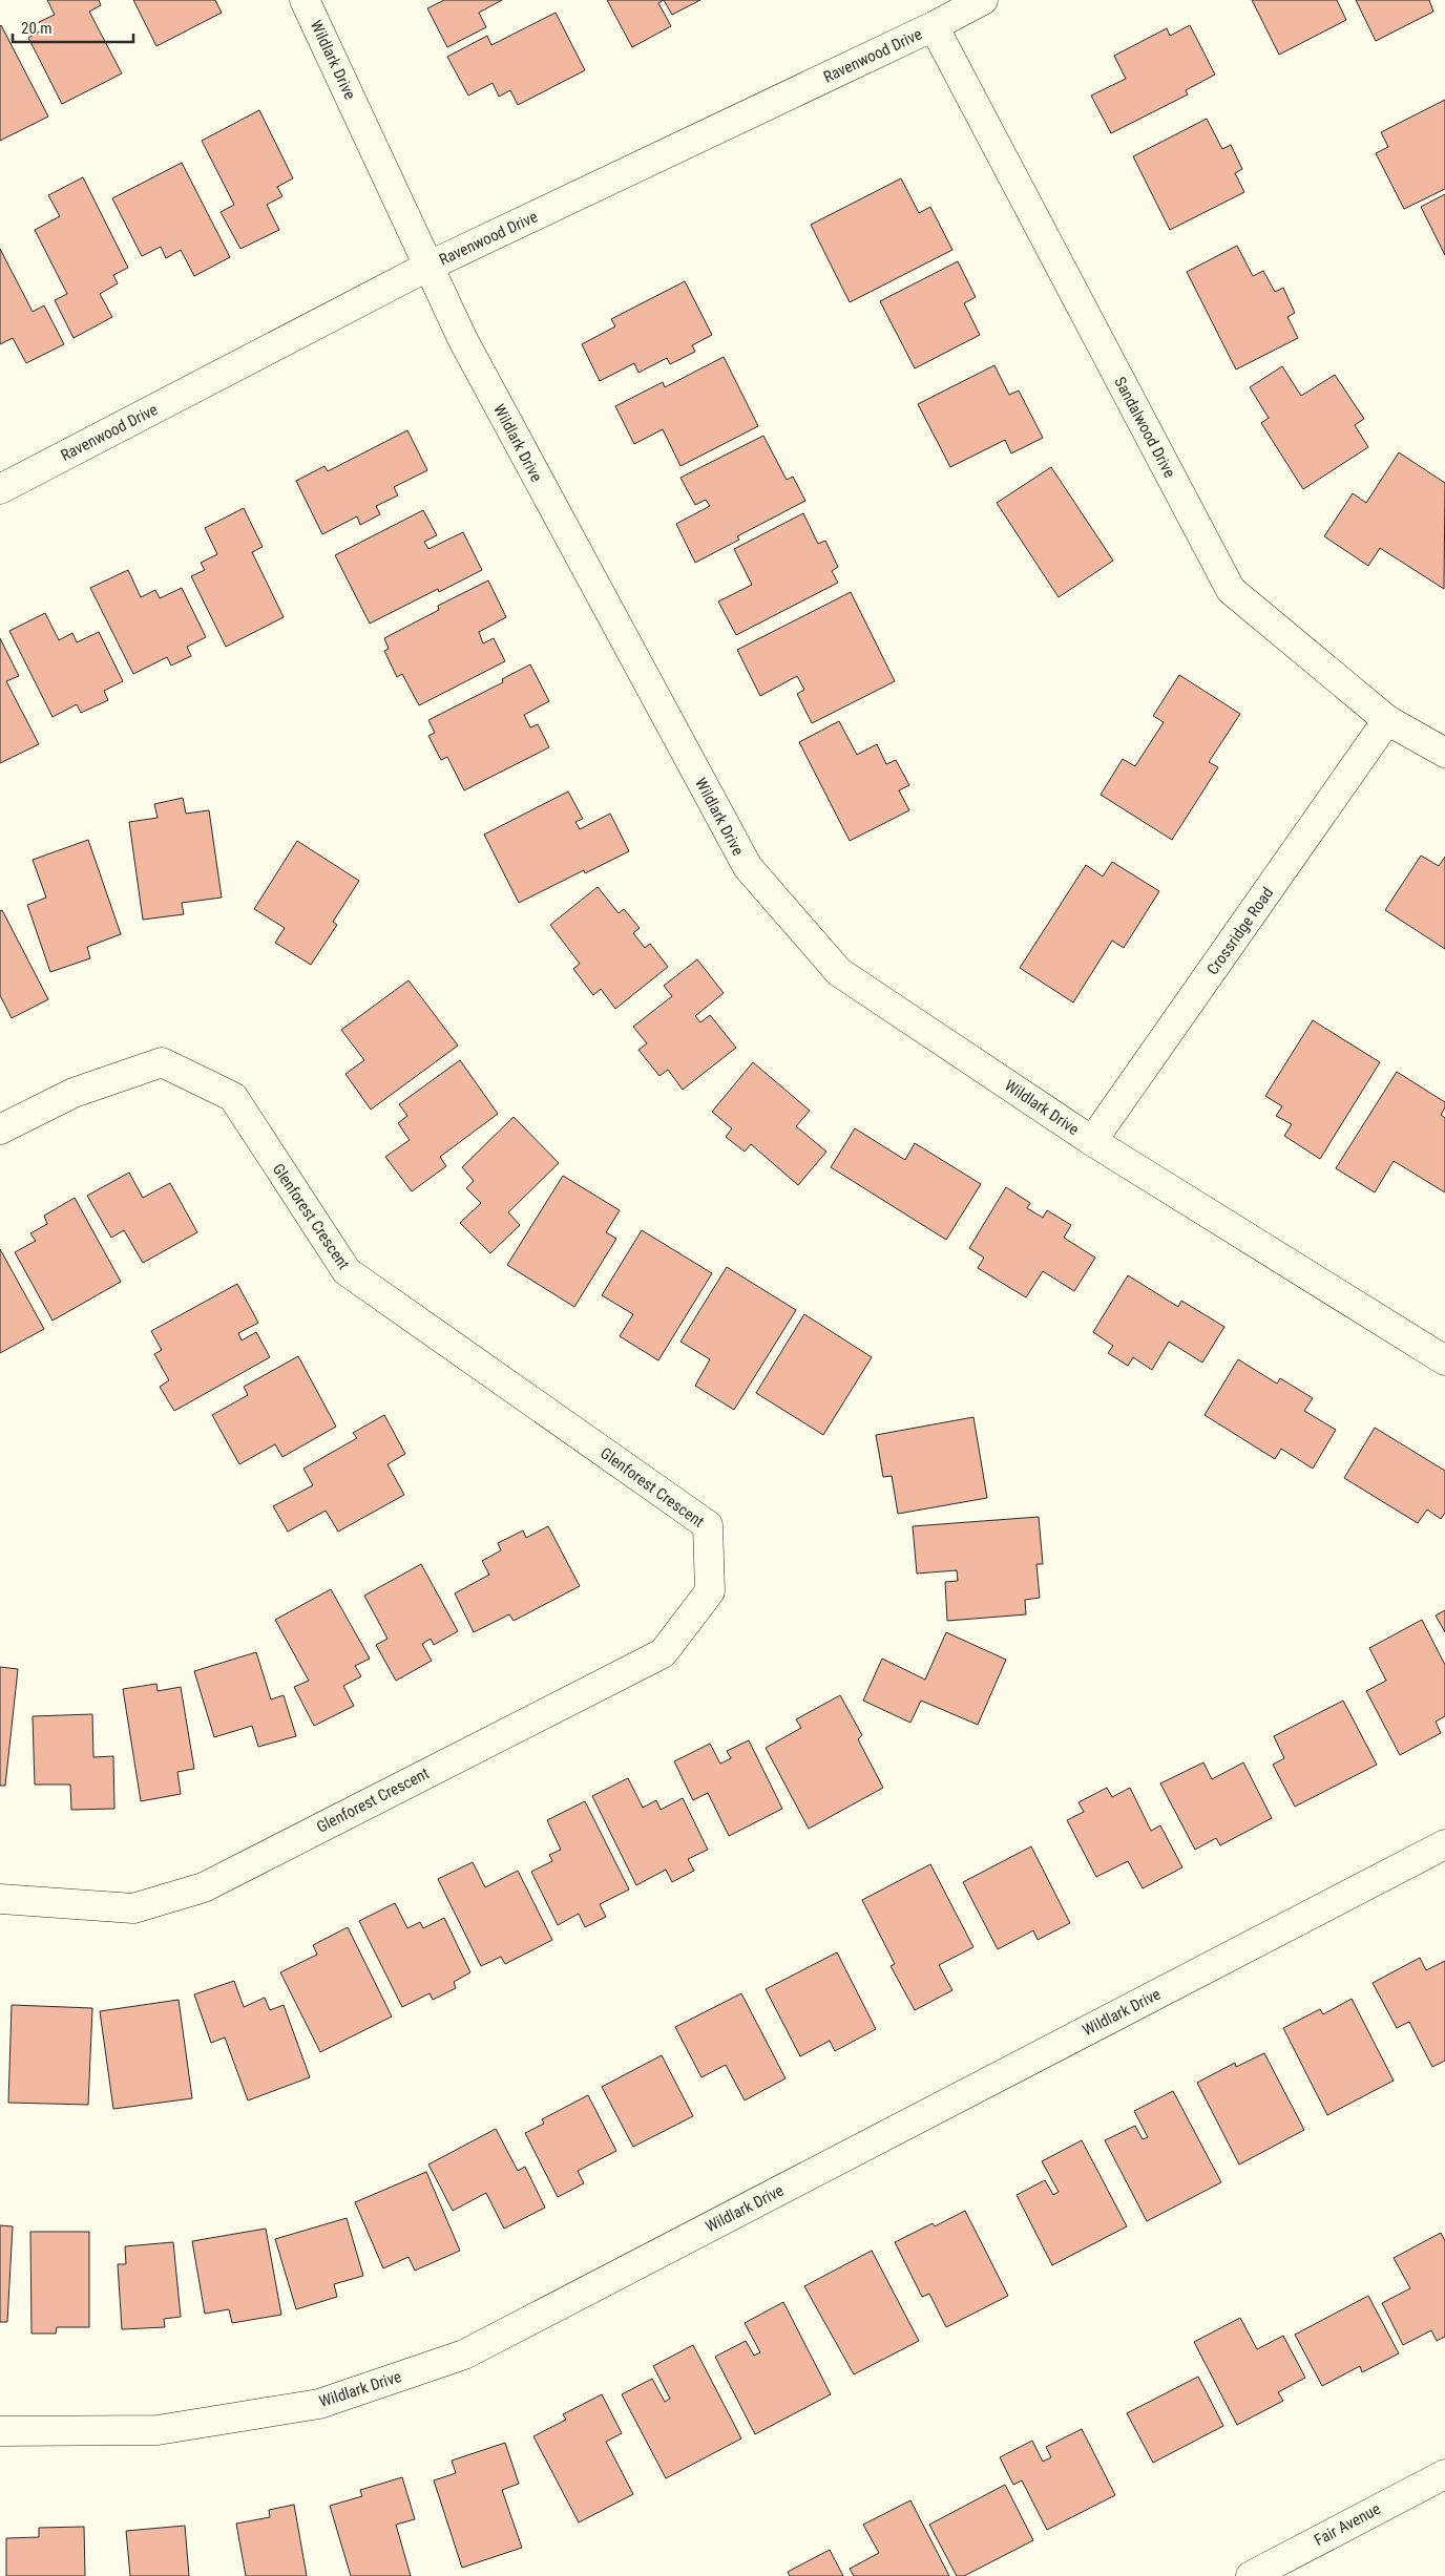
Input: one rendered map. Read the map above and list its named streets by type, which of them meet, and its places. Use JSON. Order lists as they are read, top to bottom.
{
  "streets": {
    "street": [
      "Ravenwood Drive",
      "Wildlark Drive",
      "Sandalwood Drive",
      "Crossridge Road",
      "Glenforest Crescent",
      "Fair Avenue"
    ]
  },
  "crossings": [
    ["Ravenwood Drive", "Wildlark Drive"],
    ["Ravenwood Drive", "Sandalwood Drive"],
    ["Wildlark Drive", "Crossridge Road"],
    ["Sandalwood Drive", "Crossridge Road"]
  ],
  "scale_bar": "20 m"
}
